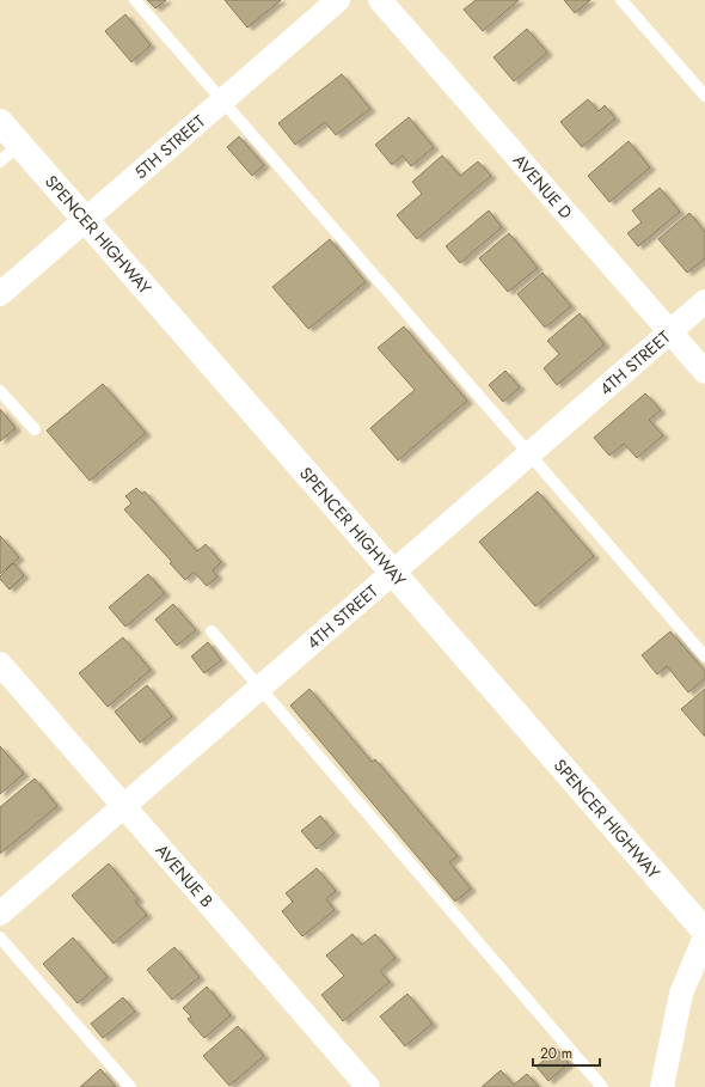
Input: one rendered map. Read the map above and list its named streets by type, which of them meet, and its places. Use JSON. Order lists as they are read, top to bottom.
{
  "streets": {
    "main road": ["SPENCER HIGHWAY"],
    "street": [
      "5TH STREET",
      "AVENUE D",
      "4TH STREET",
      "AVENUE B"
    ]
  },
  "crossings": [
    ["5TH STREET", "SPENCER HIGHWAY"],
    ["AVENUE D", "4TH STREET"],
    ["SPENCER HIGHWAY", "4TH STREET"],
    ["4TH STREET", "AVENUE B"]
  ],
  "scale_bar": "20 m"
}
